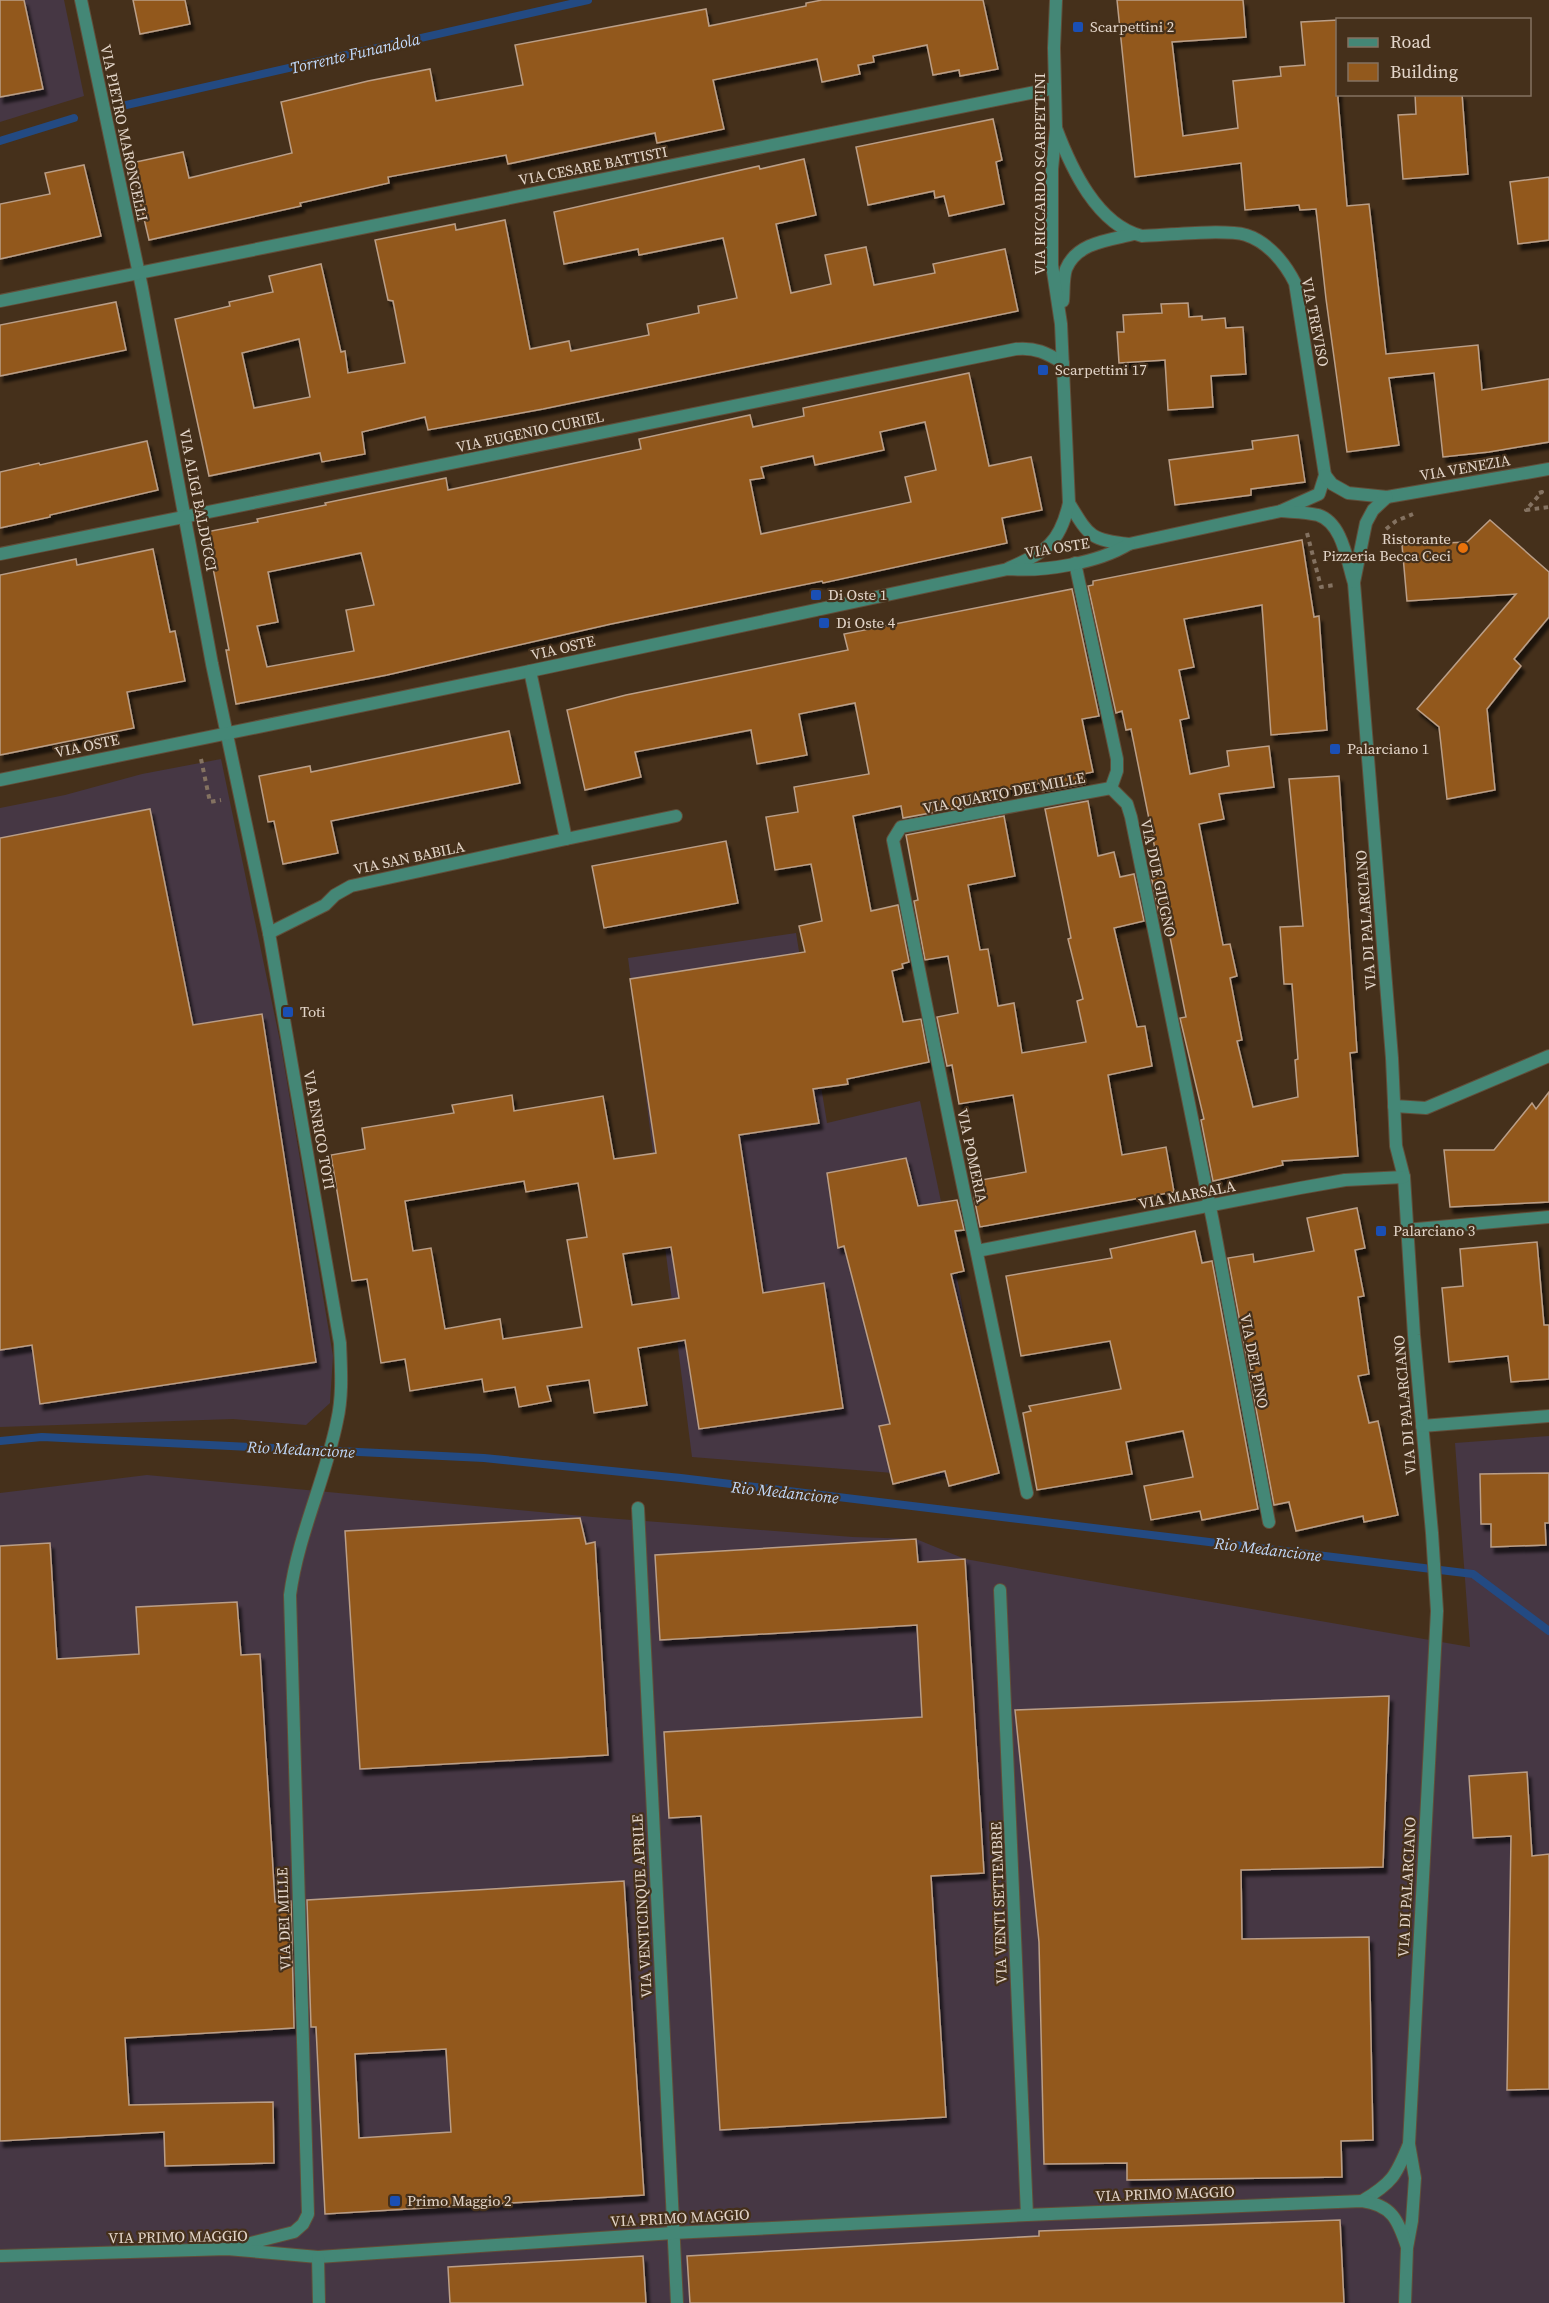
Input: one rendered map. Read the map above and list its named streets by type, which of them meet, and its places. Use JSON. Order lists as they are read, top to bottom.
{
  "streets": {
    "street": [
      "VIA PIETRO MARONCELLI",
      "VIA CESARE BATTISTI",
      "VIA RICCARDO SCARPETTINI",
      "VIA TREVISO",
      "VIA EUGENIO CURIEL",
      "VIA VENEZIA",
      "VIA ALIGI BALDUCCI",
      "VIA OSTE",
      "VIA QUARTO DEI MILLE",
      "VIA SAN BABILA",
      "VIA DUE GIUGNO",
      "VIA DI PALARCIANO",
      "VIA ENRICO TOTI",
      "VIA POMERIA",
      "VIA MARSALA",
      "VIA DEL PINO",
      "VIA VENTI SETTEMBRE",
      "VIA VENTICINQUE APRILE",
      "VIA DEI MILLE",
      "VIA PRIMO MAGGIO"
    ]
  },
  "crossings": [
    ["VIA PIETRO MARONCELLI", "VIA CESARE BATTISTI"],
    ["VIA PIETRO MARONCELLI", "VIA ALIGI BALDUCCI"],
    ["VIA CESARE BATTISTI", "VIA RICCARDO SCARPETTINI"],
    ["VIA CESARE BATTISTI", "VIA ALIGI BALDUCCI"],
    ["VIA RICCARDO SCARPETTINI", "VIA TREVISO"],
    ["VIA RICCARDO SCARPETTINI", "VIA EUGENIO CURIEL"],
    ["VIA RICCARDO SCARPETTINI", "VIA OSTE"],
    ["VIA TREVISO", "VIA VENEZIA"],
    ["VIA TREVISO", "VIA OSTE"],
    ["VIA EUGENIO CURIEL", "VIA ALIGI BALDUCCI"],
    ["VIA VENEZIA", "VIA OSTE"],
    ["VIA ALIGI BALDUCCI", "VIA OSTE"],
    ["VIA ALIGI BALDUCCI", "VIA ENRICO TOTI"],
    ["VIA OSTE", "VIA DI PALARCIANO"],
    ["VIA OSTE", "VIA ENRICO TOTI"],
    ["VIA QUARTO DEI MILLE", "VIA DUE GIUGNO"],
    ["VIA QUARTO DEI MILLE", "VIA POMERIA"],
    ["VIA SAN BABILA", "VIA ENRICO TOTI"],
    ["VIA DUE GIUGNO", "VIA MARSALA"],
    ["VIA DUE GIUGNO", "VIA DEL PINO"],
    ["VIA DI PALARCIANO", "VIA MARSALA"],
    ["VIA DI PALARCIANO", "VIA PRIMO MAGGIO"],
    ["VIA ENRICO TOTI", "VIA DEI MILLE"],
    ["VIA POMERIA", "VIA MARSALA"],
    ["VIA MARSALA", "VIA DEL PINO"],
    ["VIA VENTI SETTEMBRE", "VIA PRIMO MAGGIO"],
    ["VIA VENTICINQUE APRILE", "VIA PRIMO MAGGIO"],
    ["VIA DEI MILLE", "VIA PRIMO MAGGIO"]
  ],
  "water": ["Torrente Funandola", "Rio Medancione"],
  "places": {
    "transit": [
      "Scarpettini 2",
      "Scarpettini 17",
      "Di Oste 1",
      "Di Oste 4",
      "Palarciano 1",
      "Toti",
      "Palarciano 3",
      "Primo Maggio 2"
    ],
    "other": ["Ristorante Pizzeria Becca Ceci"]
  },
  "legend": ["Road", "Building"]
}
